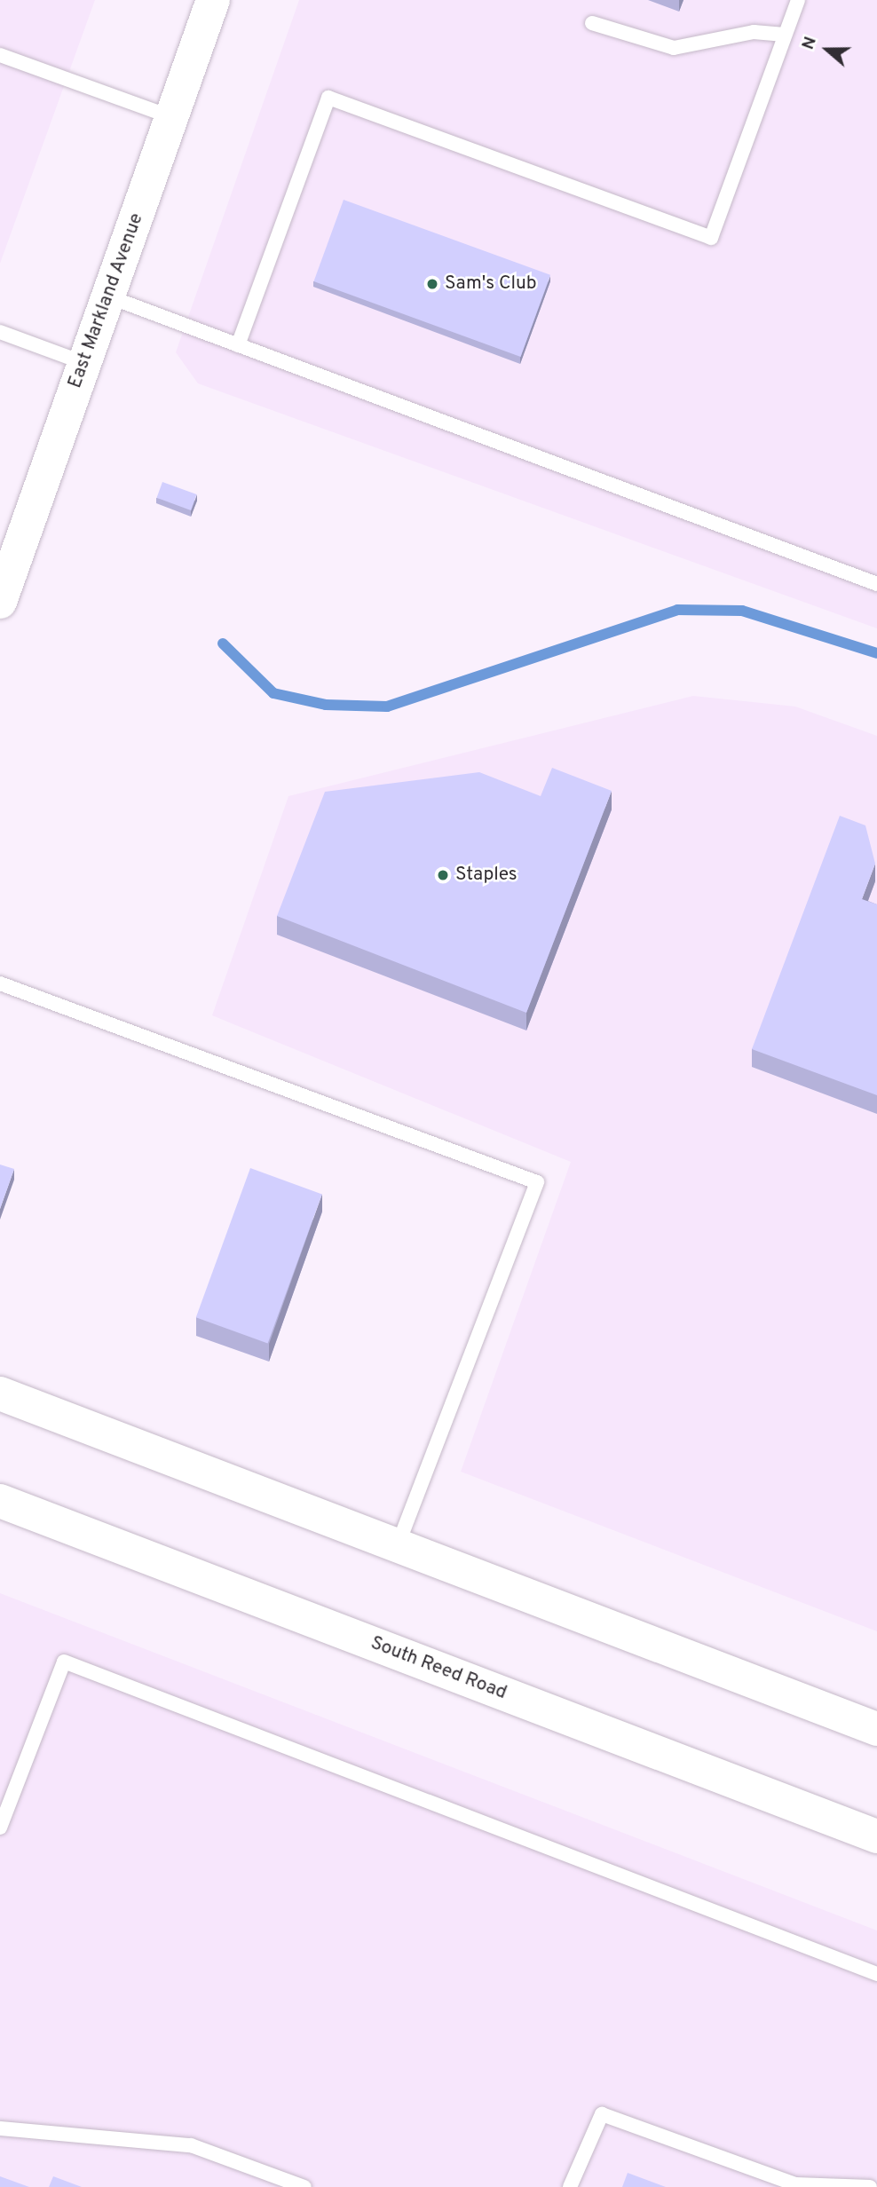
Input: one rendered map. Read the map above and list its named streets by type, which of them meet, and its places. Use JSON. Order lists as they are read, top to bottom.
{
  "streets": {
    "main road": ["East Markland Avenue", "South Reed Road"]
  },
  "places": ["Sam's Club", "Staples"],
  "north": "left"
}
